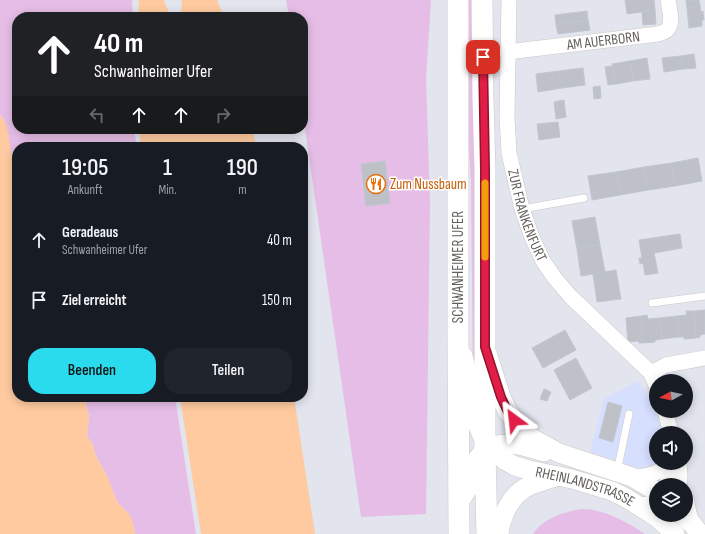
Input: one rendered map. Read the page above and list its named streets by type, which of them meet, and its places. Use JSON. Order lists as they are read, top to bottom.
{
  "streets": {
    "main road": ["SCHWANHEIMER UFER"],
    "street": ["AM AUERBORN", "ZUR FRANKENFURT", "RHEINLANDSTRASSE"]
  },
  "crossings": [
    ["AM AUERBORN", "ZUR FRANKENFURT"],
    ["SCHWANHEIMER UFER", "RHEINLANDSTRASSE"]
  ],
  "places": {
    "restaurant": ["Zum Nussbaum"]
  },
  "north": "left",
  "page": {
    "turn": ["40 m", "Schwanheimer Ufer"],
    "eta": [
      "19:05",
      "Ankunft",
      "1",
      "Min.",
      "190",
      "m"
    ],
    "list": [
      {
        "name": "Geradeaus",
        "note": "Schwanheimer Ufer",
        "value": "40 m"
      },
      {
        "name": "Ziel erreicht",
        "value": "150 m"
      }
    ],
    "buttons": ["Beenden", "Teilen"]
  }
}
